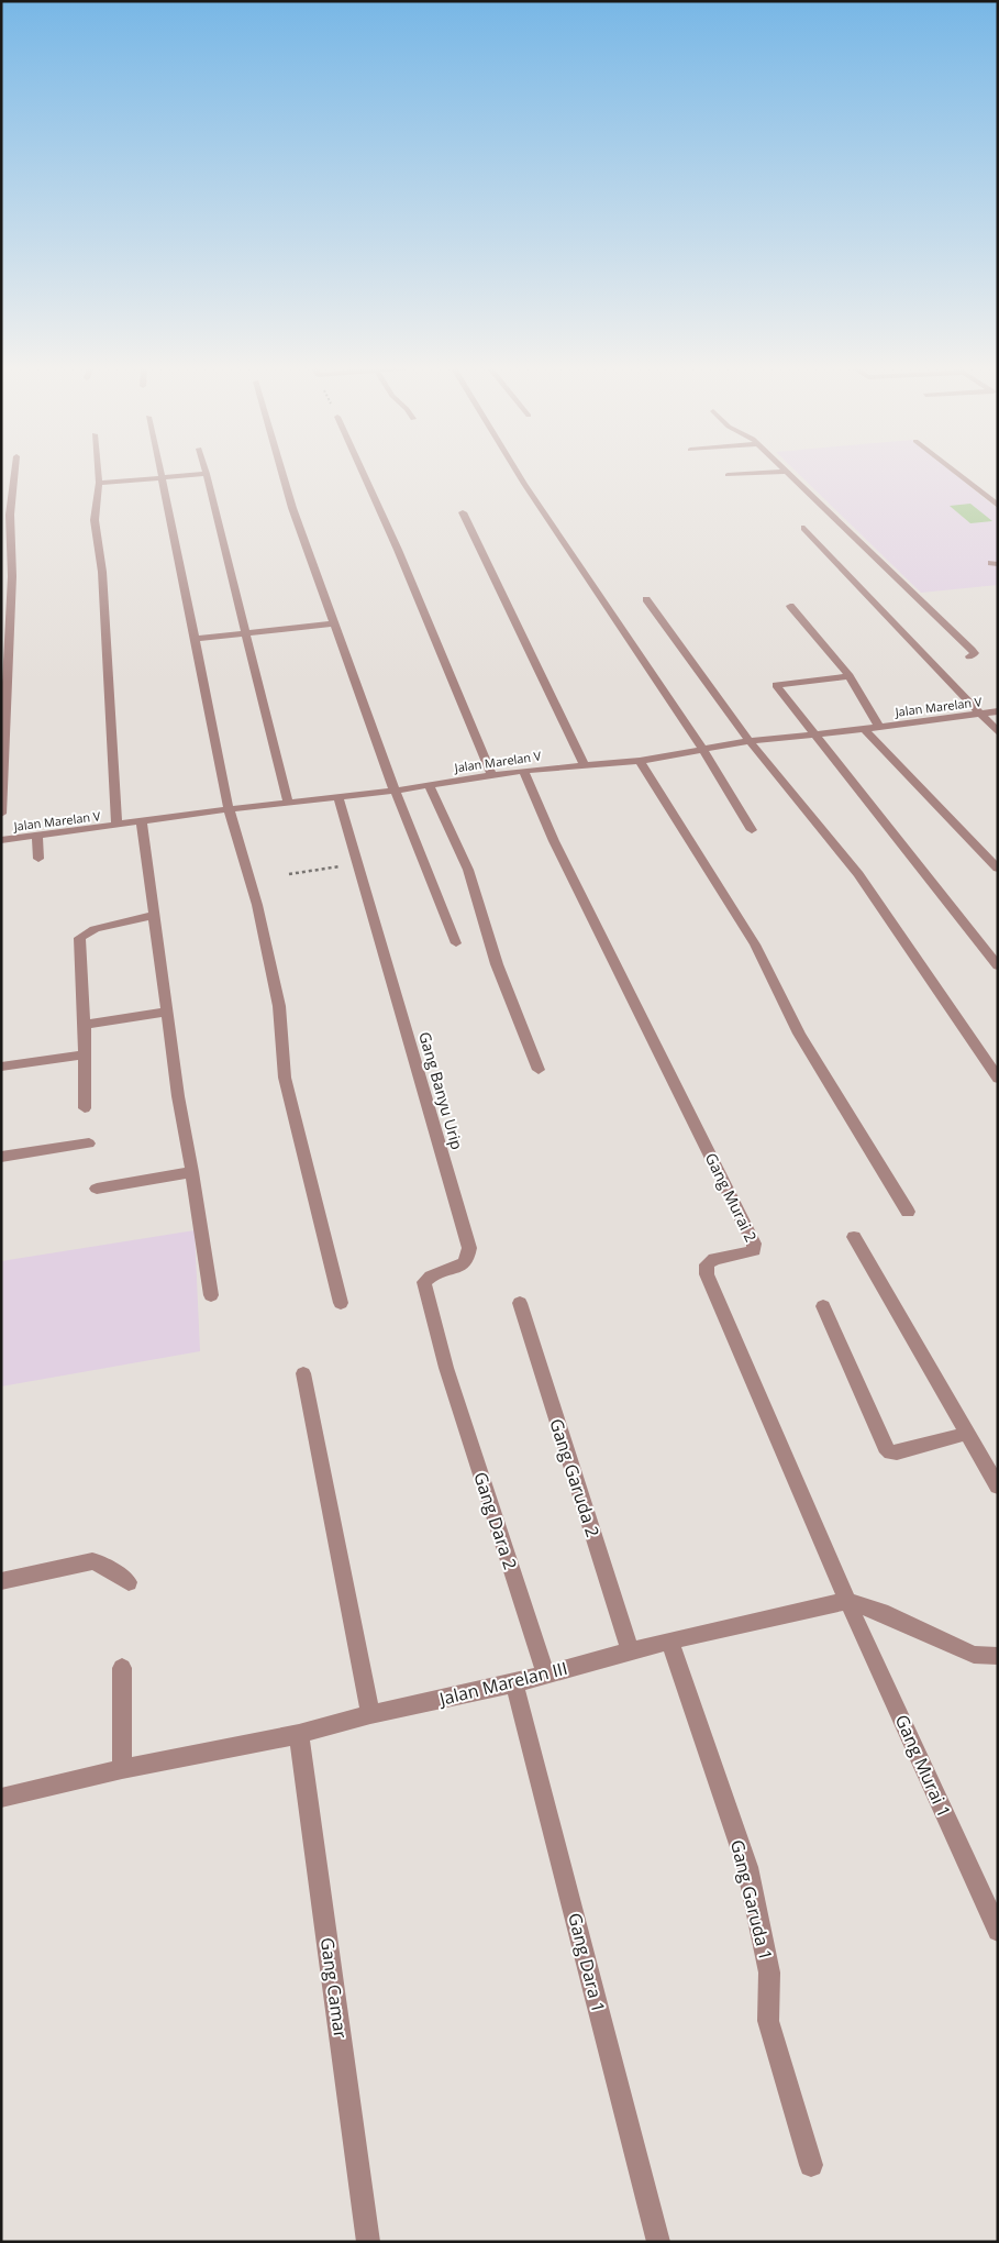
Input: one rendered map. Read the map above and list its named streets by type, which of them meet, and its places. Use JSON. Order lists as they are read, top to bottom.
{
  "streets": {
    "street": [
      "Jalan Marelan V",
      "Gang Banyu Urip",
      "Gang Murai 2",
      "Gang Garuda 2",
      "Gang Dara 2",
      "Jalan Marelan III",
      "Gang Murai 1",
      "Gang Garuda 1",
      "Gang Dara 1",
      "Gang Camar"
    ]
  },
  "crossings": [
    ["Jalan Marelan V", "Gang Banyu Urip"],
    ["Jalan Marelan V", "Gang Murai 2"],
    ["Gang Banyu Urip", "Gang Dara 2"],
    ["Gang Murai 2", "Jalan Marelan III"],
    ["Gang Murai 2", "Gang Murai 1"],
    ["Gang Garuda 2", "Jalan Marelan III"],
    ["Gang Dara 2", "Jalan Marelan III"],
    ["Jalan Marelan III", "Gang Murai 1"],
    ["Jalan Marelan III", "Gang Garuda 1"],
    ["Jalan Marelan III", "Gang Dara 1"],
    ["Jalan Marelan III", "Gang Camar"]
  ]
}
